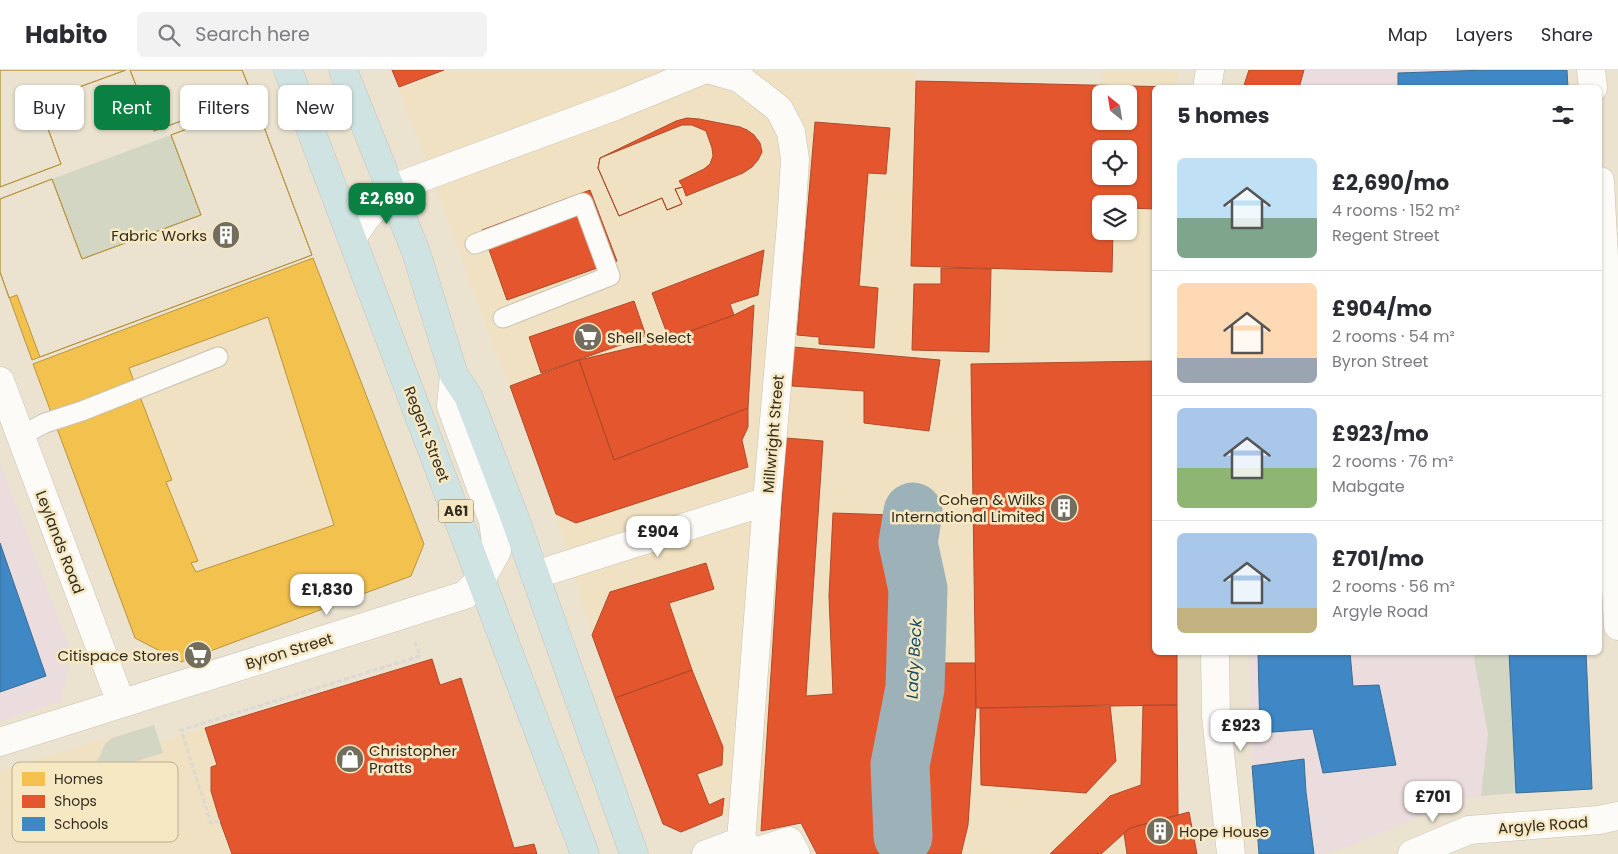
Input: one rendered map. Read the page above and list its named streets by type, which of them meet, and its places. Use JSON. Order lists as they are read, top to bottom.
{
  "streets": {
    "highway": ["Regent Street", "A61"],
    "street": [
      "Millwright Street",
      "Leylands Road",
      "Byron Street",
      "Argyle Road"
    ]
  },
  "crossings": [
    ["Regent Street", "Byron Street"],
    ["Leylands Road", "Byron Street"]
  ],
  "water": ["Lady Beck"],
  "places": {
    "building": ["Fabric Works", "Cohen & Wilks International Limited", "Hope House"],
    "supermarket": ["Shell Select", "Citispace Stores"],
    "shop": ["Christopher Pratts"]
  },
  "legend": ["Homes", "Shops", "Schools"],
  "north": "top left",
  "page": {
    "header": "Habito",
    "search": "Search here",
    "nav": ["Map", "Layers", "Share"],
    "chip": [
      "Buy",
      "Rent",
      "Filters",
      "New"
    ],
    "heading": "5 homes",
    "list": [
      {
        "name": "£2,690/mo",
        "note": "4 rooms · 152 m² · Regent Street"
      },
      {
        "name": "£904/mo",
        "note": "2 rooms · 54 m² · Byron Street"
      },
      {
        "name": "£923/mo",
        "note": "2 rooms · 76 m² · Mabgate"
      },
      {
        "name": "£701/mo",
        "note": "2 rooms · 56 m² · Argyle Road"
      }
    ],
    "price": [
      "£2,690",
      "£904",
      "£1,830",
      "£923",
      "£701"
    ]
  }
}
